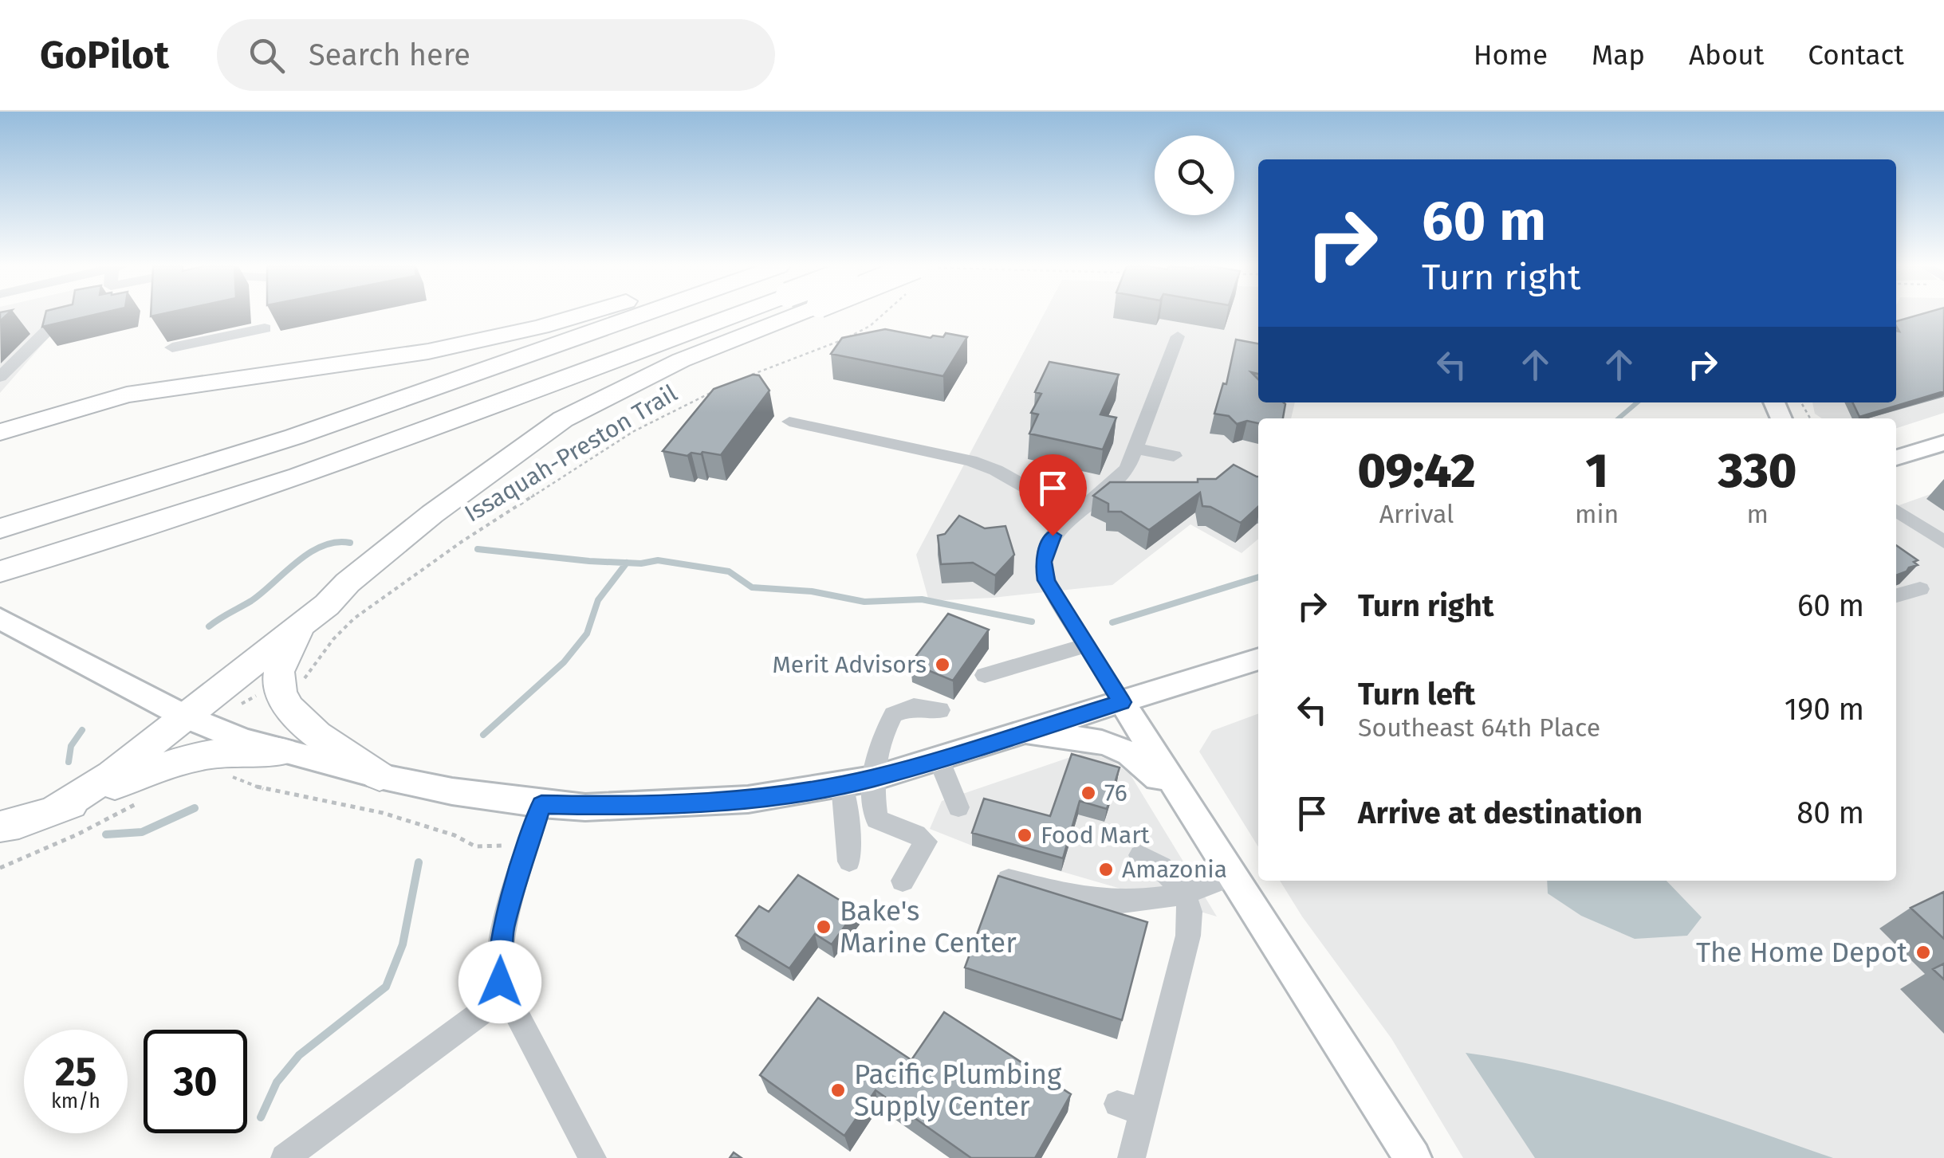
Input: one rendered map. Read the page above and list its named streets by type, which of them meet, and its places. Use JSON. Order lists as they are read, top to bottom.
{
  "streets": {
    "path": ["Issaquah-Preston Trail"]
  },
  "places": [
    "Merit Advisors",
    "76",
    "Food Mart",
    "Amazonia",
    "Bake's Marine Center",
    "The Home Depot",
    "Pacific Plumbing Supply Center"
  ],
  "page": {
    "header": "GoPilot",
    "search": "Search here",
    "nav": [
      "Home",
      "Map",
      "About",
      "Contact"
    ],
    "turn": ["60 m", "Turn right"],
    "eta": [
      "09:42",
      "Arrival",
      "1",
      "min",
      "330",
      "m"
    ],
    "list": [
      {
        "name": "Turn right",
        "value": "60 m"
      },
      {
        "name": "Turn left",
        "note": "Southeast 64th Place",
        "value": "190 m"
      },
      {
        "name": "Arrive at destination",
        "value": "80 m"
      }
    ],
    "speed": "25 km/h",
    "limit": "30"
  }
}
